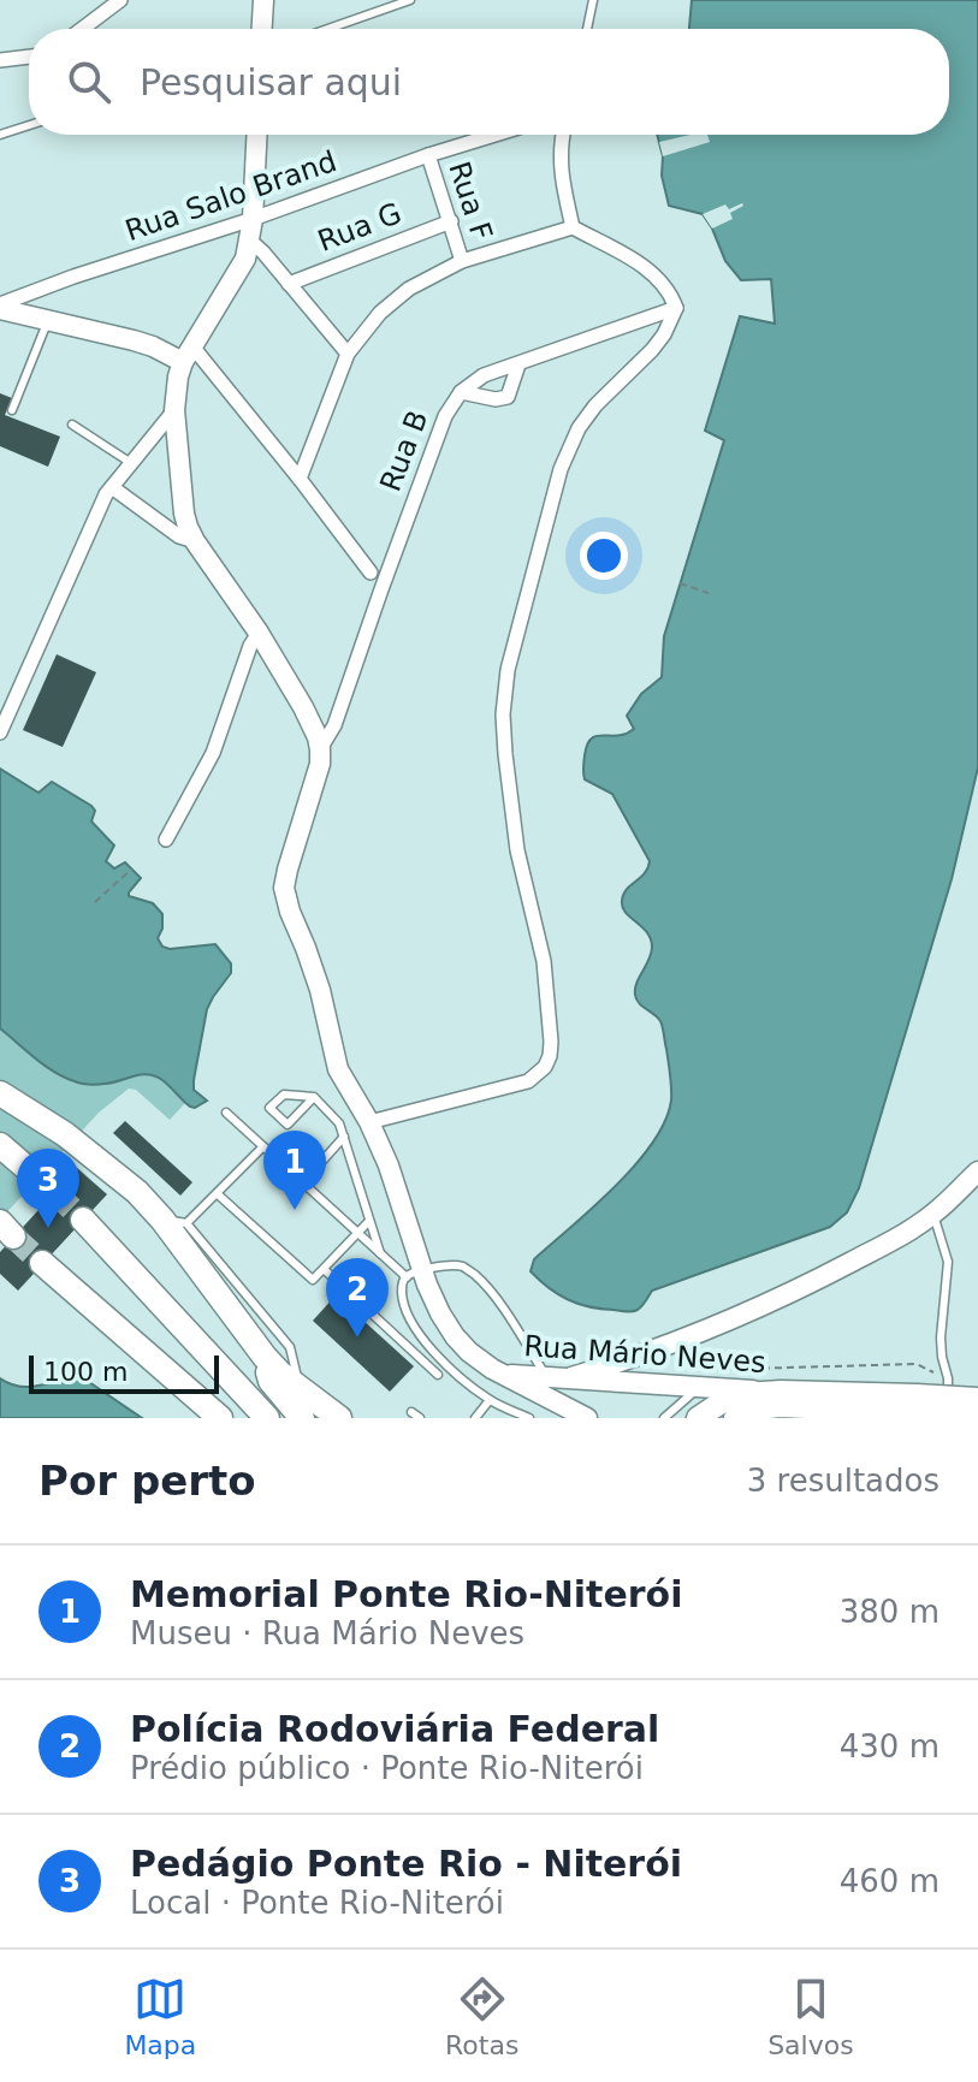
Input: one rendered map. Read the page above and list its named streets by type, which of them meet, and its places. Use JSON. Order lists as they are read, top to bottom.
{
  "streets": {
    "street": [
      "Rua Salo Brand",
      "Rua F",
      "Rua G",
      "Rua B",
      "Rua Mário Neves"
    ]
  },
  "crossings": [
    ["Rua Salo Brand", "Rua F"],
    ["Rua F", "Rua G"],
    ["Rua B", "Rua Mário Neves"]
  ],
  "scale_bar": "100 m",
  "page": {
    "search": "Pesquisar aqui",
    "pins": ["1", "3", "2"],
    "scale": "100 m",
    "heading": ["Por perto", "3 resultados"],
    "list": [
      {
        "mark": "1",
        "name": "Memorial Ponte Rio-Niterói",
        "note": "Museu · Rua Mário Neves",
        "value": "380 m"
      },
      {
        "mark": "2",
        "name": "Polícia Rodoviária Federal",
        "note": "Prédio público · Ponte Rio-Niterói",
        "value": "430 m"
      },
      {
        "mark": "3",
        "name": "Pedágio Ponte Rio - Niterói",
        "note": "Local · Ponte Rio-Niterói",
        "value": "460 m"
      }
    ],
    "nav": ["Mapa", "Rotas", "Salvos"]
  }
}
